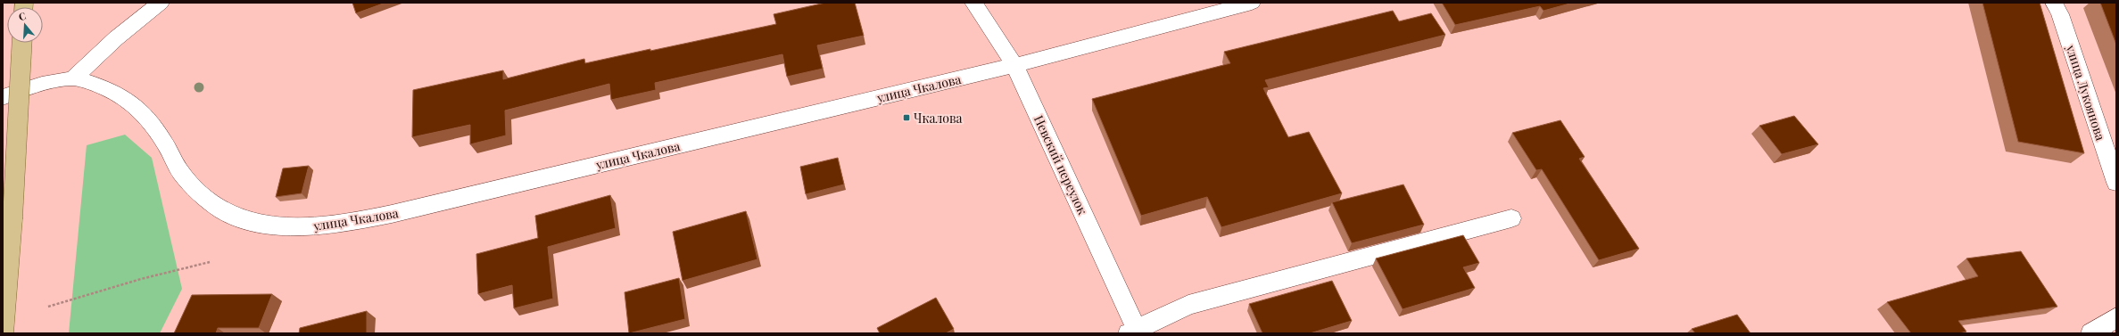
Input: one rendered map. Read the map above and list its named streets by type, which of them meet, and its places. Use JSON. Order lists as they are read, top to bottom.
{
  "streets": {
    "street": ["улица Чкалова", "улица Лукоянова", "Невский переулок"]
  },
  "crossings": [
    ["улица Чкалова", "Невский переулок"]
  ],
  "places": {
    "transit": ["Чкалова"]
  },
  "north": "top"
}
